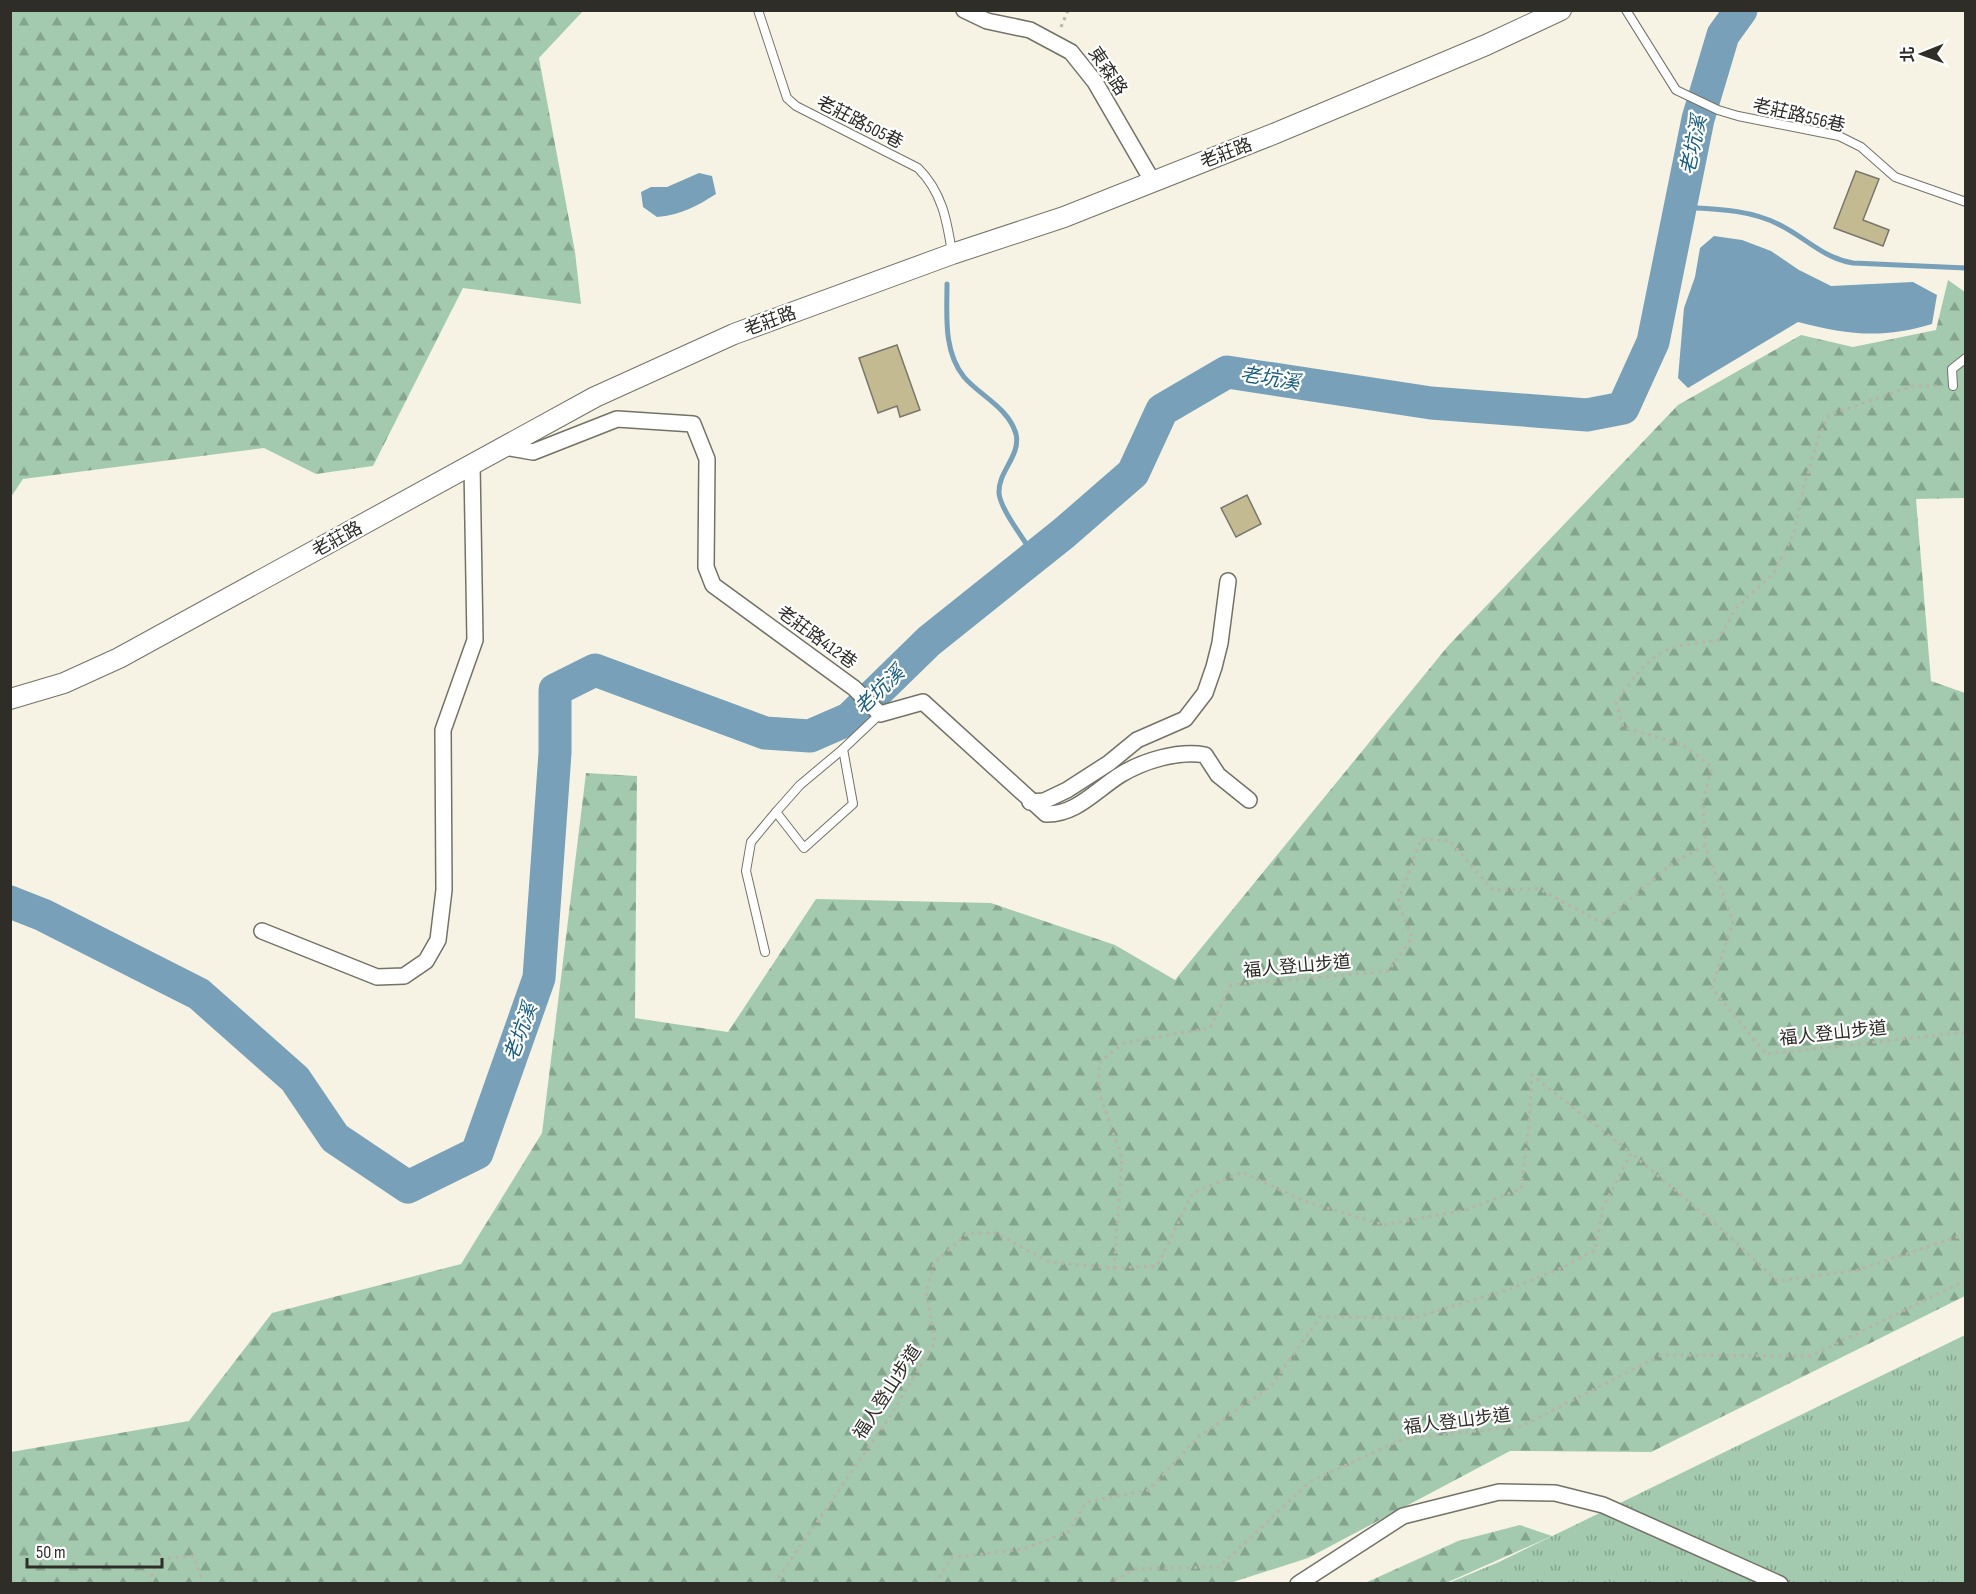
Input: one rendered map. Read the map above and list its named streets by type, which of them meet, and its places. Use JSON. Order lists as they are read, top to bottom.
{
  "streets": {
    "street": ["東森路", "老莊路", "老莊路412巷"],
    "lane": ["老莊路556巷", "老莊路505巷"],
    "path": ["福人登山步道"]
  },
  "crossings": [
    ["東森路", "老莊路"],
    ["老莊路505巷", "老莊路"],
    ["老莊路", "老莊路412巷"]
  ],
  "water": ["老坑溪"],
  "scale_bar": "50 m",
  "north": "left"
}
